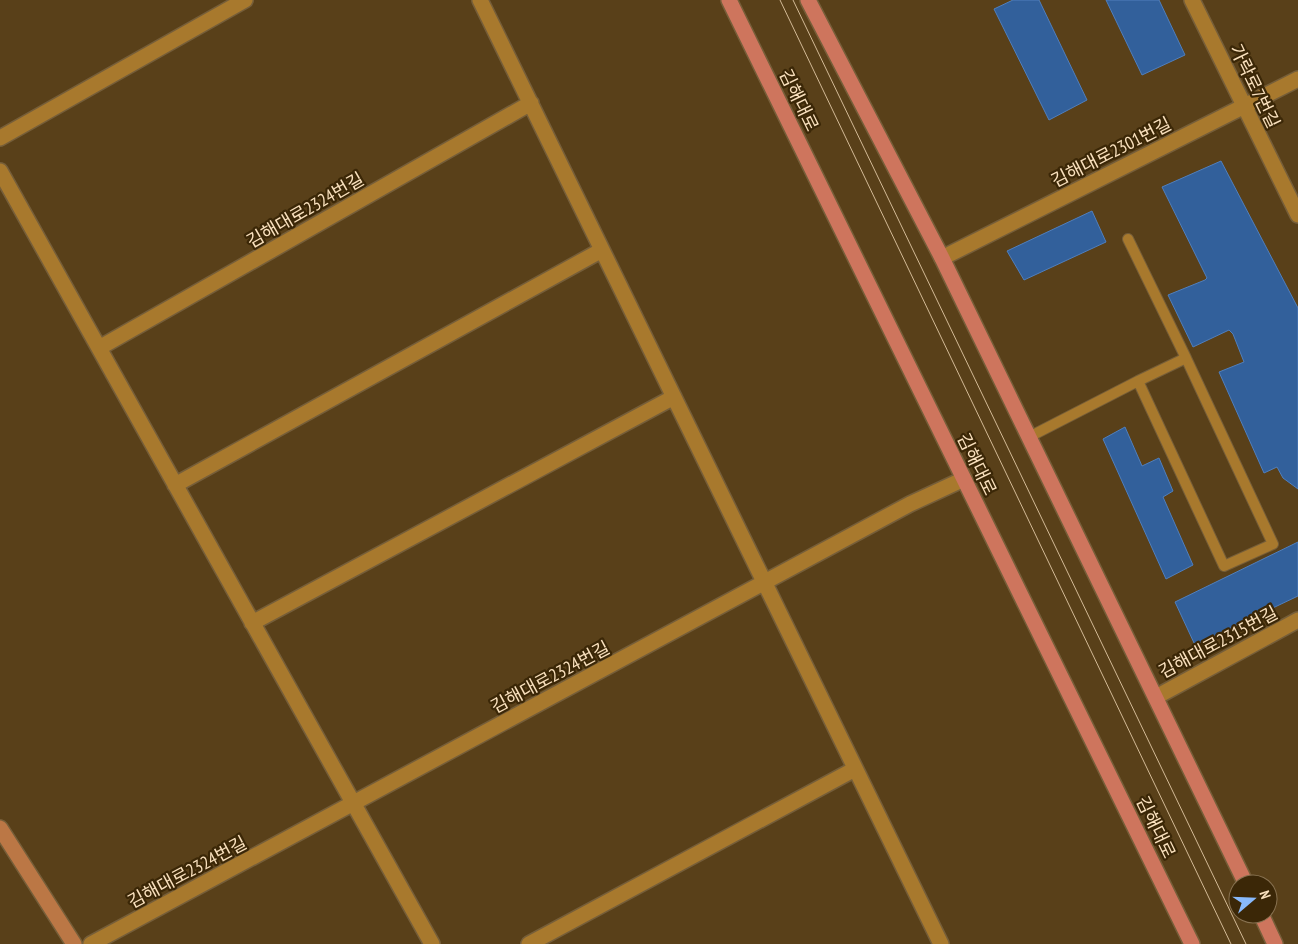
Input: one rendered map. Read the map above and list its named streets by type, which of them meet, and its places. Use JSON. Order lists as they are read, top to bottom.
{
  "streets": {
    "main road": ["김해대로"],
    "street": [
      "가락로7번길",
      "김해대로2301번길",
      "김해대로2324번길",
      "김해대로2315번길"
    ]
  },
  "crossings": [
    ["가락로7번길", "김해대로2301번길"],
    ["김해대로", "김해대로2324번길"]
  ],
  "north": "right"
}
